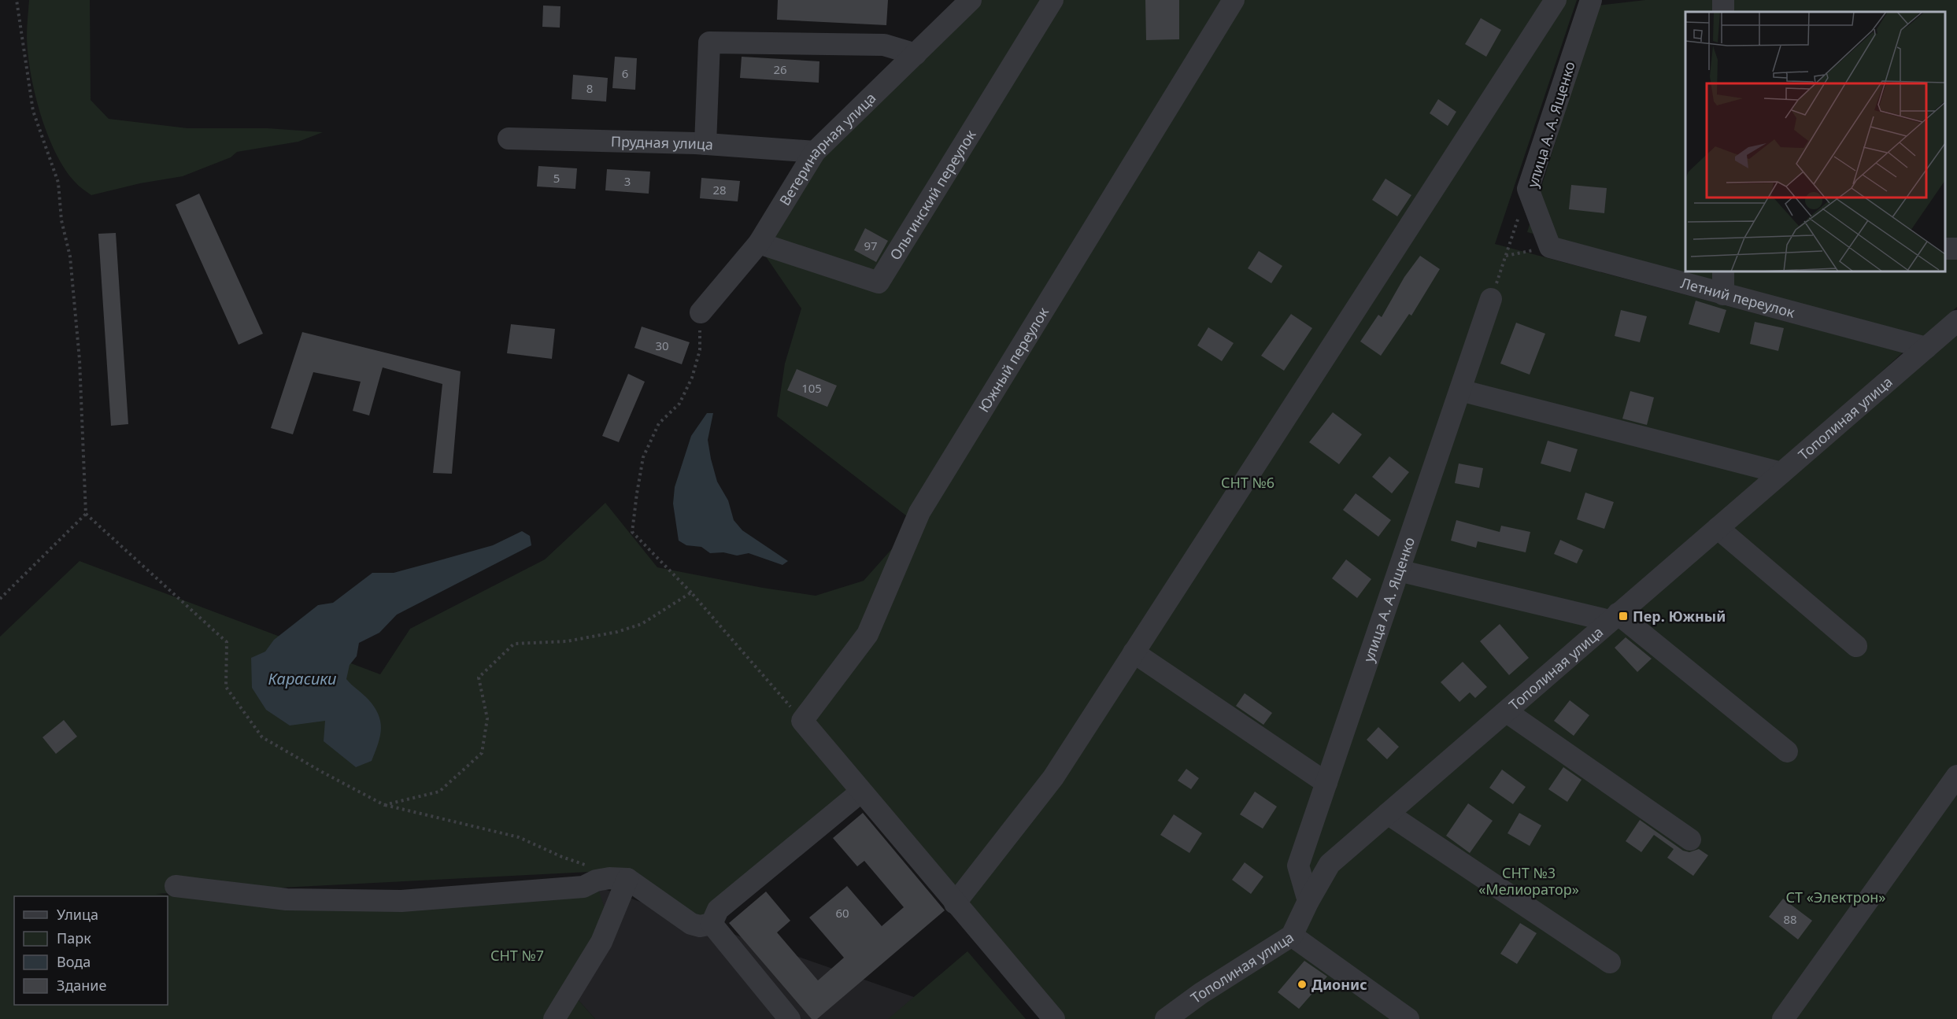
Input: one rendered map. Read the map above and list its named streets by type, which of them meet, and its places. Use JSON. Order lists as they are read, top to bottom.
{
  "streets": {
    "street": [
      "улица А. А. Ященко",
      "Прудная улица",
      "Ветеринарная улица",
      "Ольгинский переулок",
      "Летний переулок",
      "Южный переулок",
      "Тополиная улица"
    ]
  },
  "crossings": [
    ["улица А. А. Ященко", "Летний переулок"],
    ["улица А. А. Ященко", "Тополиная улица"],
    ["Прудная улица", "Ветеринарная улица"],
    ["Ветеринарная улица", "Ольгинский переулок"],
    ["Летний переулок", "Тополиная улица"]
  ],
  "water": ["Карасики"],
  "parks": [
    "СНТ №6",
    "СНТ №3 «Мелиоратор»",
    "СТ «Электрон»",
    "СНТ №7"
  ],
  "places": {
    "transit": ["Пер. Южный"],
    "other": ["Дионис"]
  },
  "house_numbers": [
    "26",
    "6",
    "8",
    "5",
    "3",
    "28",
    "97",
    "30",
    "105",
    "60",
    "88"
  ],
  "legend": [
    "Улица",
    "Парк",
    "Вода",
    "Здание"
  ]
}
